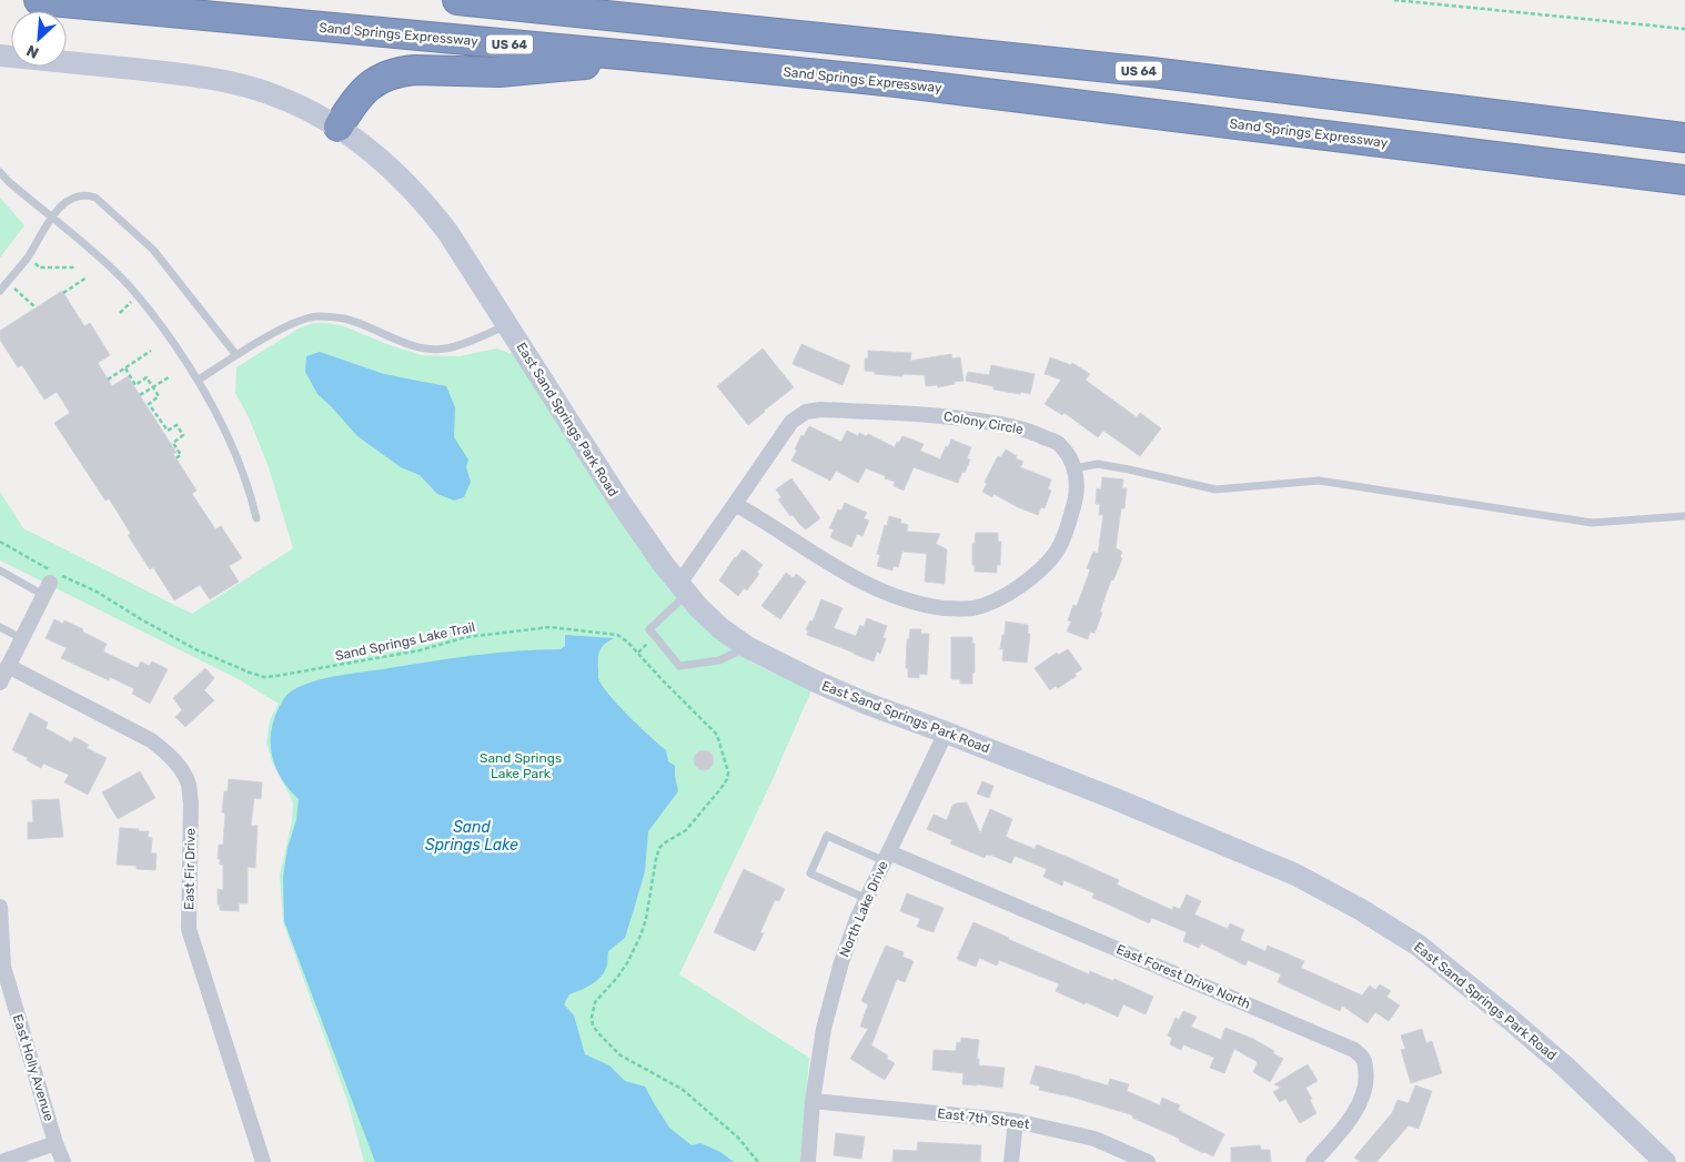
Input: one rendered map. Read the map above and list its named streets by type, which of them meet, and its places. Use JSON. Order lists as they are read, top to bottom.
{
  "streets": {
    "highway": ["Sand Springs Expressway", "US 64"],
    "street": [
      "East Sand Springs Park Road",
      "Colony Circle",
      "East Fir Drive",
      "North Lake Drive",
      "East Forest Drive North",
      "East Holly Avenue",
      "East 7th Street"
    ],
    "path": ["Sand Springs Lake Trail"]
  },
  "crossings": [
    ["East Sand Springs Park Road", "Colony Circle"],
    ["East Sand Springs Park Road", "North Lake Drive"],
    ["North Lake Drive", "East Forest Drive North"],
    ["North Lake Drive", "East 7th Street"]
  ],
  "water": ["Sand Springs Lake"],
  "parks": ["Sand Springs Lake Park"],
  "north": "bottom left"
}
